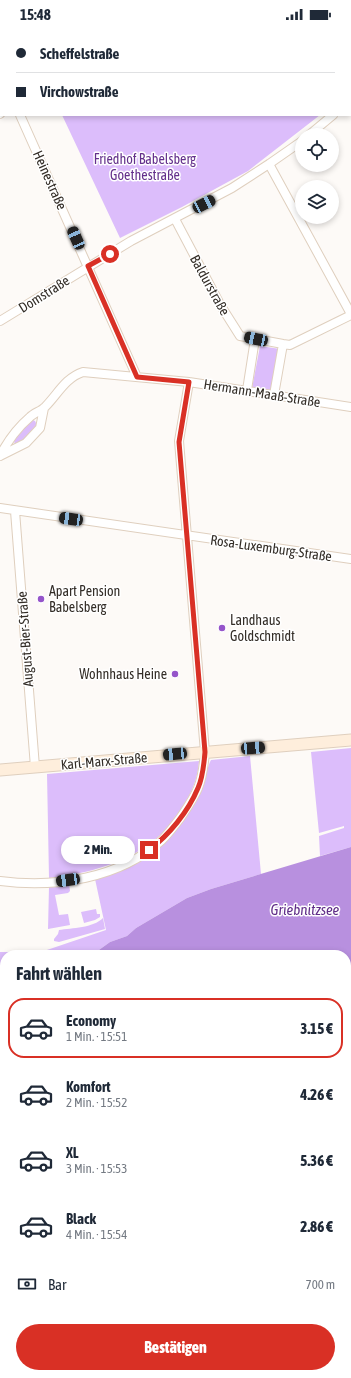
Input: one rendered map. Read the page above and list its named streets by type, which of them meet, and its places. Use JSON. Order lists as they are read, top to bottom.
{
  "streets": {
    "street": [
      "Heinestraße",
      "Baldurstraße",
      "Domstraße",
      "Hermann-Maaß-Straße",
      "Rosa-Luxemburg-Straße",
      "August-Bier-Straße",
      "Karl-Marx-Straße"
    ]
  },
  "crossings": [
    ["Heinestraße", "Domstraße"],
    ["Heinestraße", "Hermann-Maaß-Straße"],
    ["Baldurstraße", "Domstraße"],
    ["Rosa-Luxemburg-Straße", "August-Bier-Straße"],
    ["August-Bier-Straße", "Karl-Marx-Straße"]
  ],
  "water": ["Griebnitzsee"],
  "parks": ["Friedhof Babelsberg Goethestraße"],
  "places": ["Apart Pension Babelsberg", "Landhaus Goldschmidt", "Wohnhaus Heine"],
  "page": {
    "status": "15:48",
    "banner": ["Scheffelstraße", "Virchowstraße"],
    "bubble": "2 Min.",
    "heading": "Fahrt wählen",
    "list": [
      {
        "name": "Economy",
        "note": "1 Min. · 15:51",
        "value": "3.15 €"
      },
      {
        "name": "Komfort",
        "note": "2 Min. · 15:52",
        "value": "4.26 €"
      },
      {
        "name": "XL",
        "note": "3 Min. · 15:53",
        "value": "5.36 €"
      },
      {
        "name": "Black",
        "note": "4 Min. · 15:54",
        "value": "2.86 €"
      }
    ],
    "pay": ["Bar", "700 m"],
    "buttons": "Bestätigen"
  }
}
